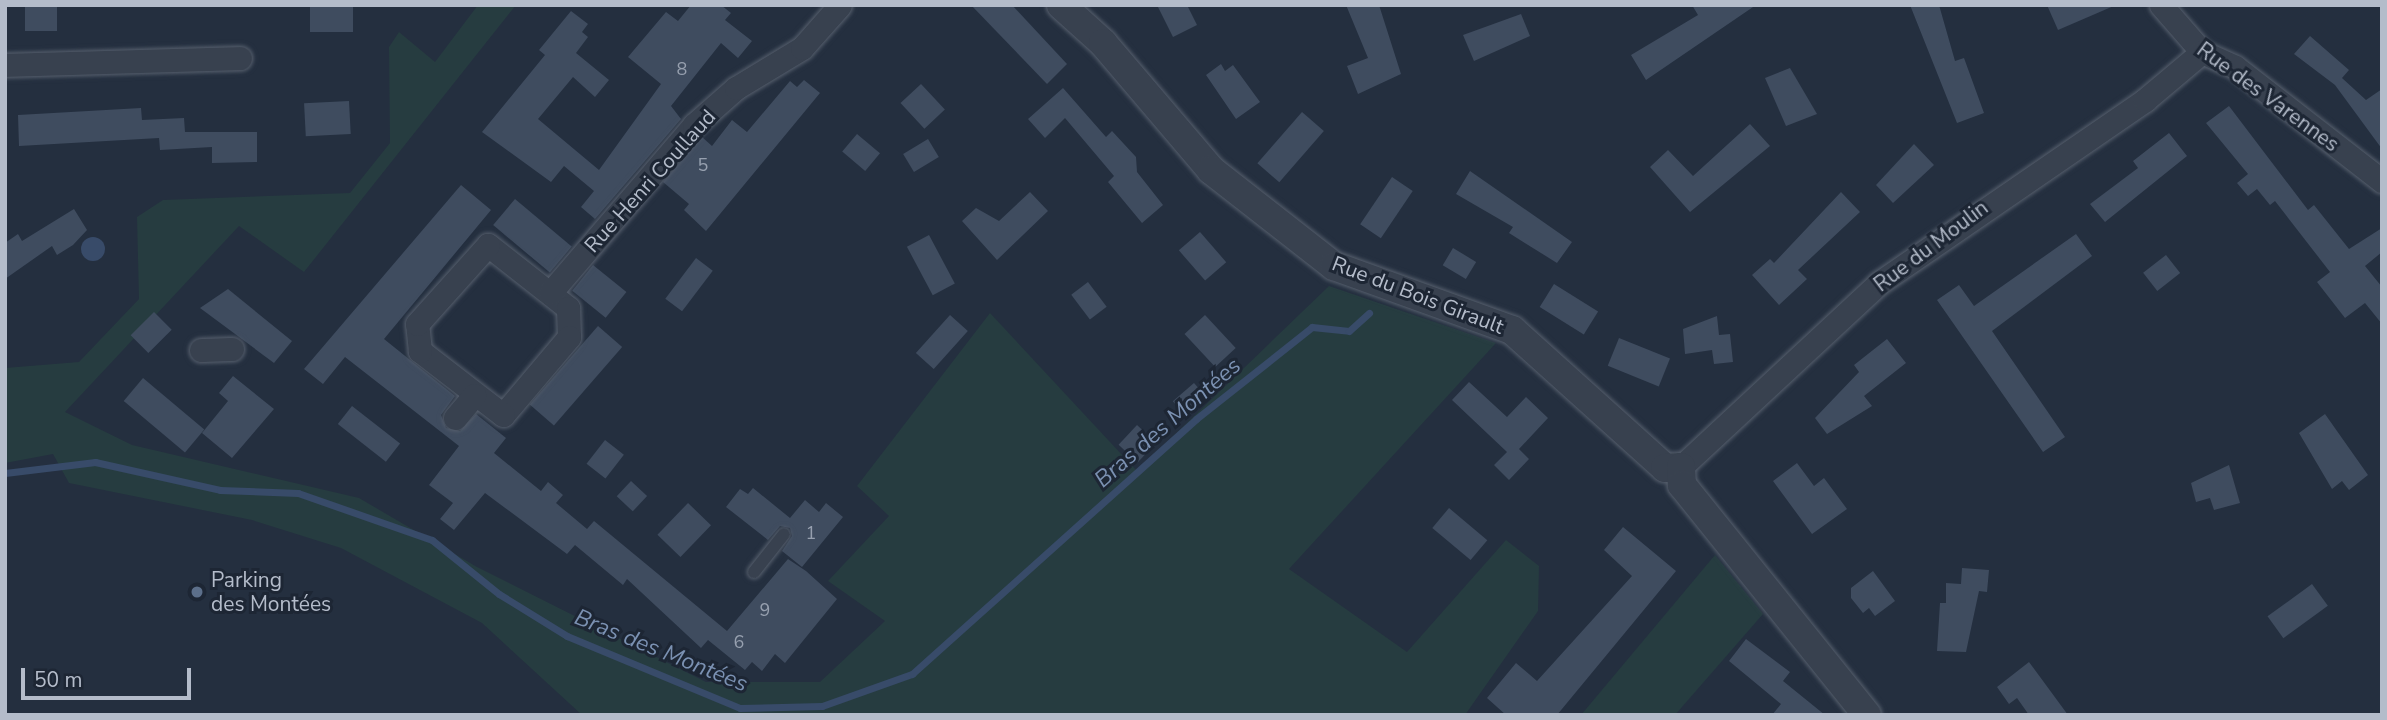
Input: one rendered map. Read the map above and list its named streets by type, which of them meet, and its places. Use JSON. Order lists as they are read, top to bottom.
{
  "streets": {
    "street": [
      "Rue des Varennes",
      "Rue Henri Coullaud",
      "Rue du Moulin",
      "Rue du Bois Girault"
    ]
  },
  "crossings": [
    ["Rue des Varennes", "Rue du Moulin"],
    ["Rue du Moulin", "Rue du Bois Girault"]
  ],
  "water": ["Bras des Montées"],
  "places": ["Parking des Montées"],
  "house_numbers": [
    "8",
    "5",
    "1",
    "9",
    "6"
  ],
  "scale_bar": "50 m"
}
